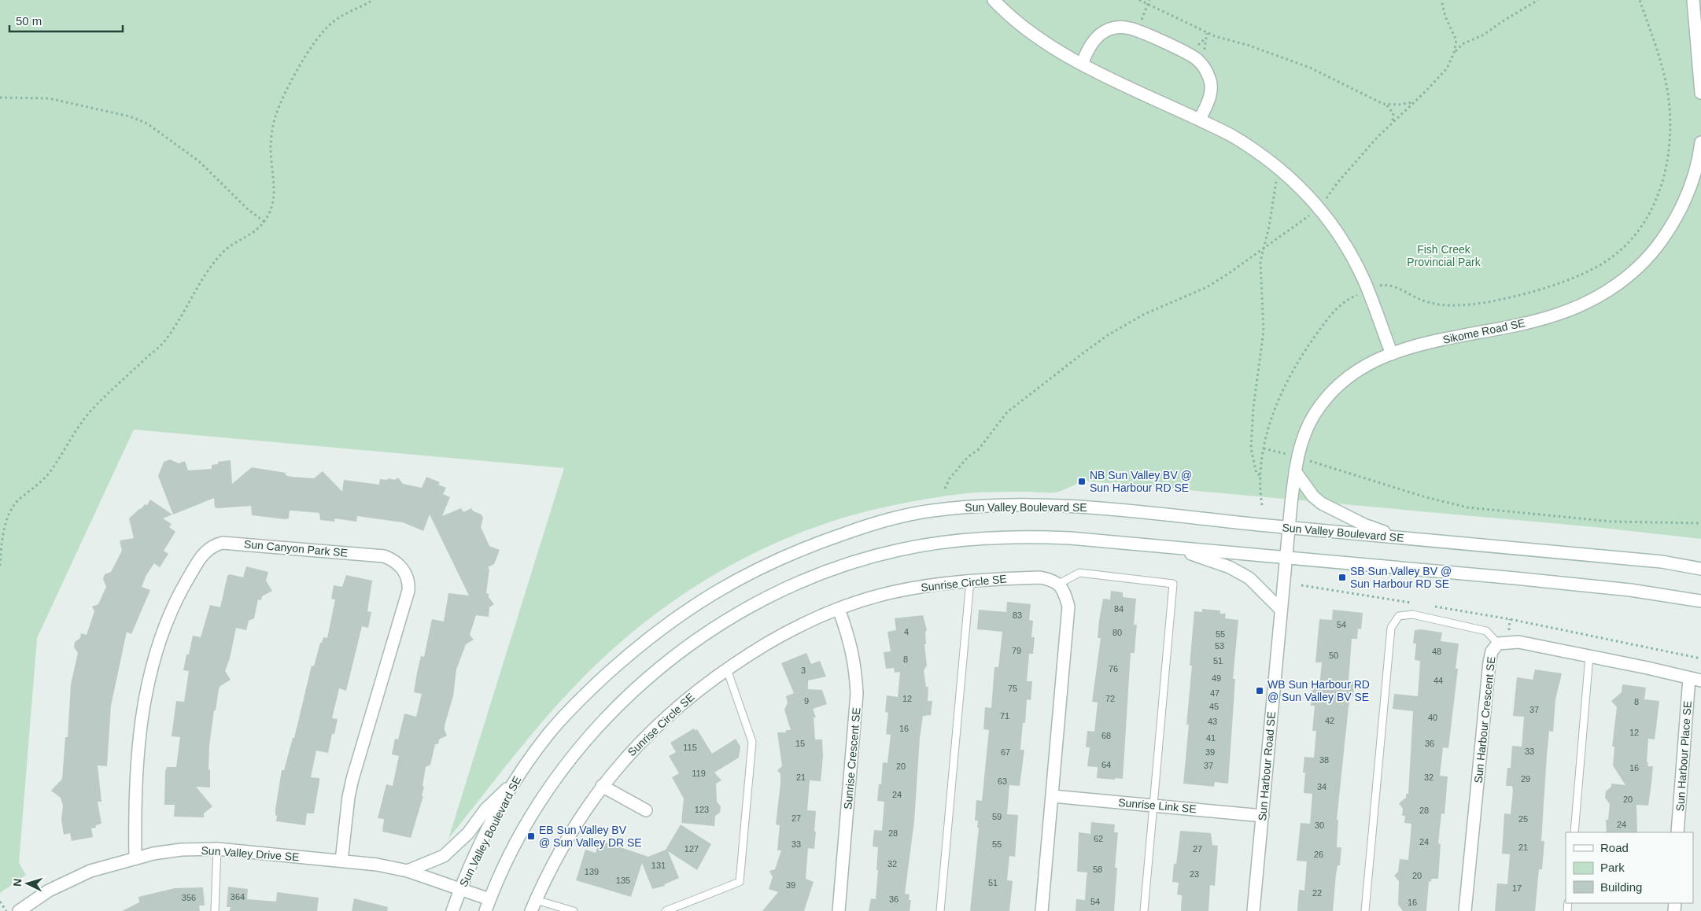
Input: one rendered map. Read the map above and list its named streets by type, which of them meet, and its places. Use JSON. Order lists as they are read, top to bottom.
{
  "streets": {
    "street": [
      "Sikome Road SE",
      "Sun Valley Boulevard SE",
      "Sun Canyon Park SE",
      "Sunrise Circle SE",
      "Sun Harbour Crescent SE",
      "Sun Harbour Place SE",
      "Sunrise Crescent SE",
      "Sun Harbour Road SE",
      "Sunrise Link SE",
      "Sun Valley Drive SE"
    ]
  },
  "crossings": [
    ["Sikome Road SE", "Sun Valley Boulevard SE"],
    ["Sikome Road SE", "Sun Harbour Road SE"],
    ["Sun Valley Boulevard SE", "Sun Harbour Road SE"],
    ["Sun Valley Boulevard SE", "Sun Valley Drive SE"],
    ["Sun Canyon Park SE", "Sun Valley Drive SE"],
    ["Sunrise Circle SE", "Sunrise Crescent SE"],
    ["Sun Harbour Crescent SE", "Sun Harbour Place SE"],
    ["Sun Harbour Road SE", "Sunrise Link SE"]
  ],
  "parks": ["Fish Creek Provincial Park"],
  "places": {
    "transit": [
      "NB Sun Valley BV @ Sun Harbour RD SE",
      "SB Sun Valley BV @ Sun Harbour RD SE",
      "WB Sun Harbour RD @ Sun Valley BV SE",
      "EB Sun Valley BV @ Sun Valley DR SE"
    ]
  },
  "house_numbers": [
    "84",
    "83",
    "54",
    "4",
    "80",
    "55",
    "53",
    "79",
    "48",
    "50",
    "8",
    "51",
    "76",
    "3",
    "49",
    "44",
    "75",
    "47",
    "12",
    "72",
    "9",
    "8",
    "45",
    "37",
    "71",
    "40",
    "42",
    "43",
    "16",
    "12",
    "68",
    "41",
    "15",
    "36",
    "115",
    "33",
    "67",
    "39",
    "38",
    "64",
    "37",
    "20",
    "16",
    "119",
    "21",
    "32",
    "29",
    "63",
    "34",
    "24",
    "20",
    "123",
    "28",
    "59",
    "27",
    "25",
    "24",
    "30",
    "28",
    "62",
    "24",
    "33",
    "55",
    "21",
    "127",
    "27",
    "26",
    "32",
    "131",
    "58",
    "139",
    "23",
    "20",
    "135",
    "51",
    "39",
    "17",
    "22",
    "364",
    "356",
    "36",
    "54",
    "16"
  ],
  "legend": ["Road", "Park", "Building"],
  "scale_bar": "50 m",
  "north": "left"
}
